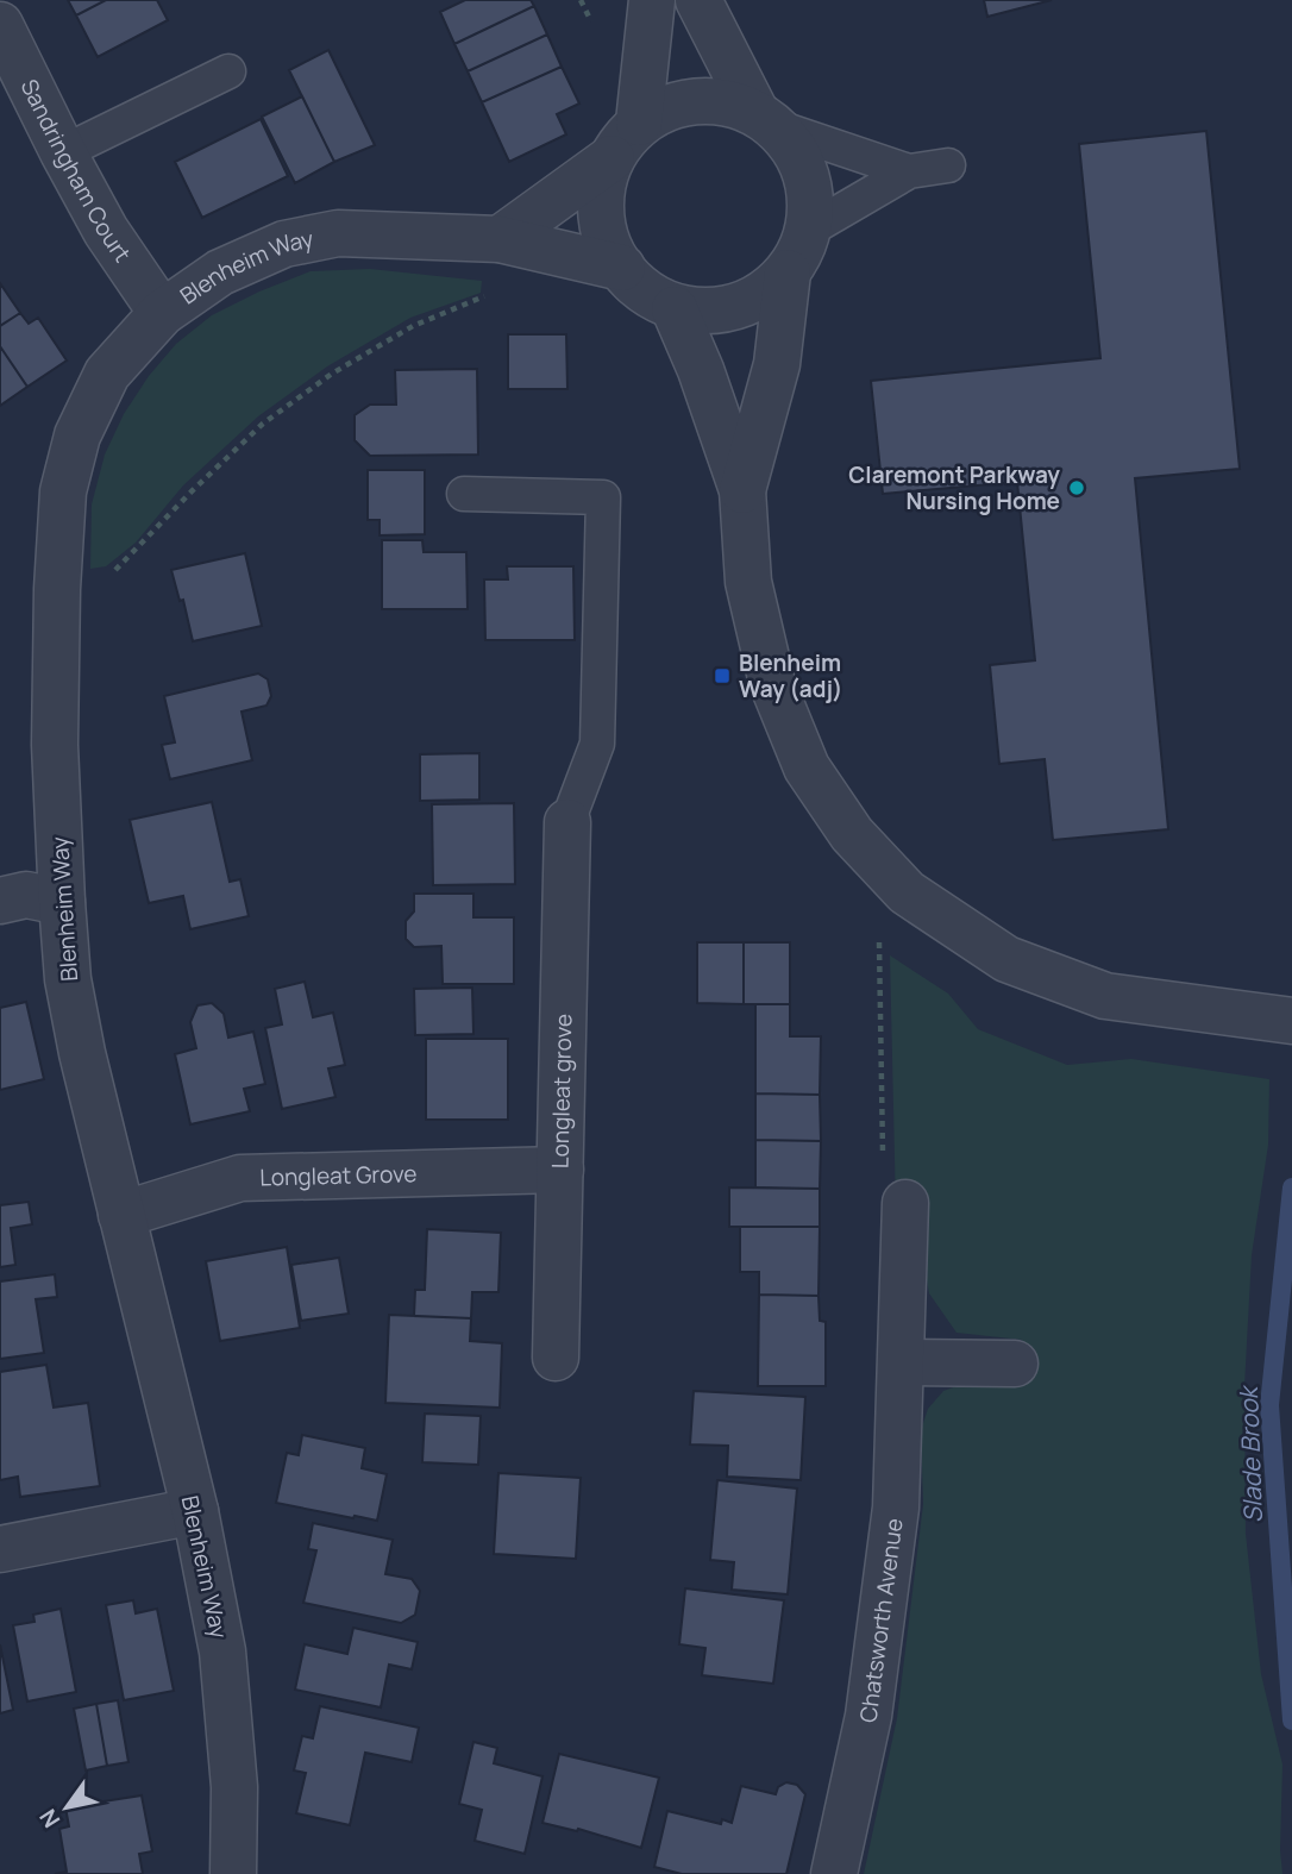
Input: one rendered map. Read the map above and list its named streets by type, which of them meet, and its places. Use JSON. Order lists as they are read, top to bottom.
{
  "streets": {
    "street": [
      "Sandringham Court",
      "Blenheim Way",
      "Longleat grove",
      "Longleat Grove",
      "Chatsworth Avenue"
    ]
  },
  "crossings": [
    ["Sandringham Court", "Blenheim Way"],
    ["Blenheim Way", "Longleat Grove"],
    ["Longleat grove", "Longleat Grove"]
  ],
  "water": ["Slade Brook"],
  "places": {
    "other": ["Claremont Parkway Nursing Home"],
    "transit": ["Blenheim Way (adj)"]
  },
  "north": "bottom left"
}
